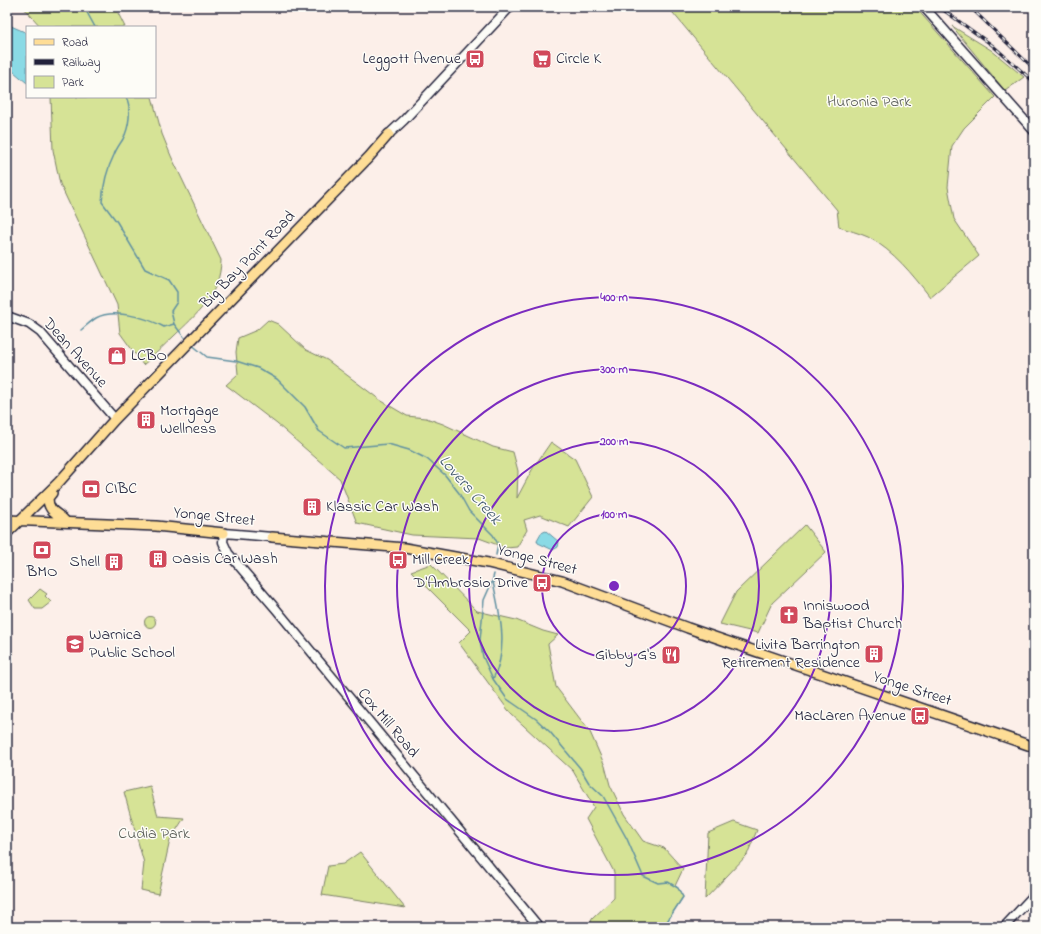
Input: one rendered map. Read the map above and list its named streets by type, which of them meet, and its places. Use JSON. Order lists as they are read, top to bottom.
{
  "streets": {
    "main road": ["Big Bay Point Road", "Yonge Street"],
    "street": ["Dean Avenue", "Cox Mill Road"]
  },
  "crossings": [
    ["Big Bay Point Road", "Dean Avenue"],
    ["Big Bay Point Road", "Yonge Street"],
    ["Yonge Street", "Cox Mill Road"]
  ],
  "water": ["Lovers Creek"],
  "parks": ["Huronia Park", "Cudia Park"],
  "places": {
    "bus stop": [
      "Leggott Avenue",
      "Mill Creek",
      "D'Ambrosio Drive",
      "MacLaren Avenue"
    ],
    "supermarket": ["Circle K"],
    "shop": ["LCBO"],
    "building": [
      "Mortgage Wellness",
      "Klassic Car Wash",
      "Oasis Car Wash",
      "Shell",
      "Livita Barrington Retirement Residence"
    ],
    "bank": ["CIBC", "BMO"],
    "church": ["Inniswood Baptist Church"],
    "school or university": ["Warnica Public School"],
    "restaurant": ["Gibby G's"]
  },
  "legend": ["Road", "Railway", "Park"],
  "rings": [
    "400 m",
    "300 m",
    "200 m",
    "100 m"
  ]
}
